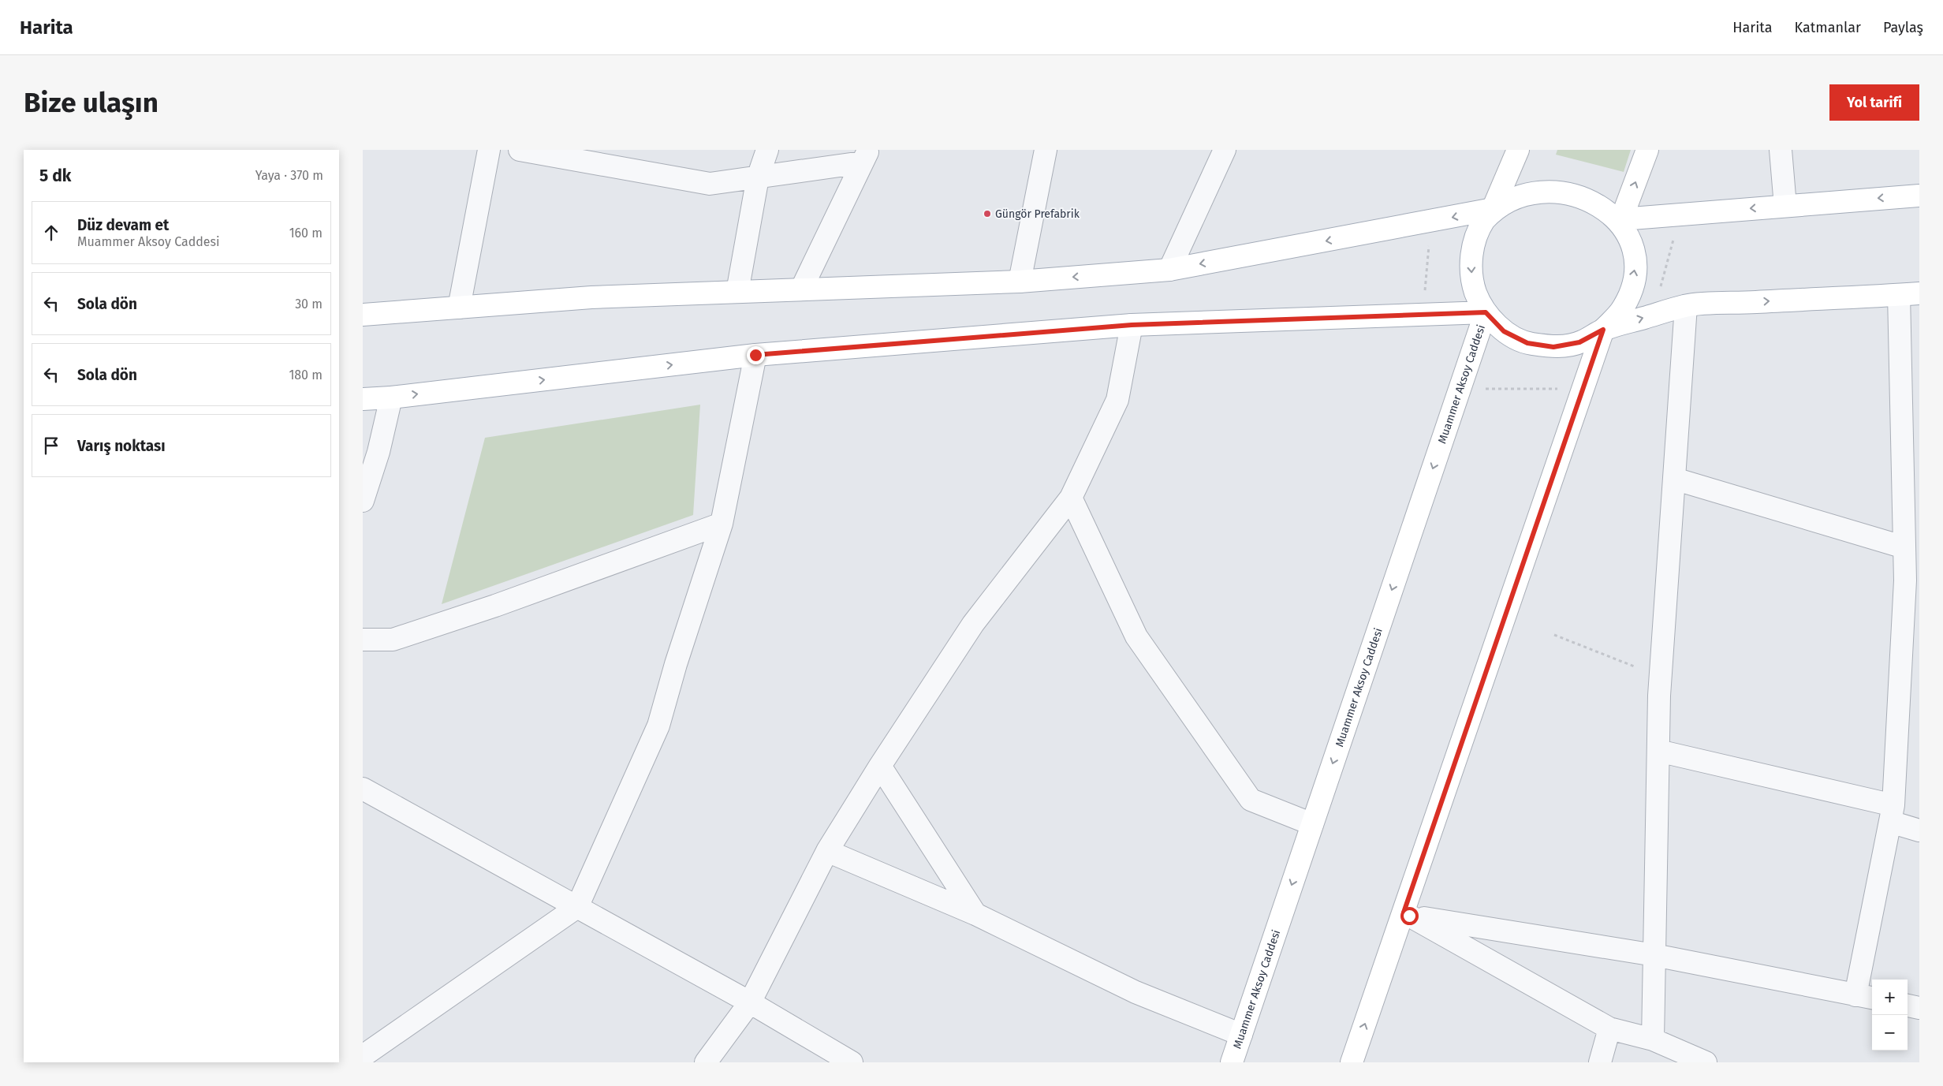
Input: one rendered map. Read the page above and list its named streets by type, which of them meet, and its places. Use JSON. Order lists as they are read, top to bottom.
{
  "streets": {
    "main road": ["Muammer Aksoy Caddesi"]
  },
  "places": ["Güngör Prefabrik"],
  "page": {
    "header": "Harita",
    "nav": ["Harita", "Katmanlar", "Paylaş"],
    "buttons": "Yol tarifi",
    "title": "Bize ulaşın",
    "heading": ["5 dk", "Yaya · 370 m"],
    "list": [
      ["Düz devam et", "Muammer Aksoy Caddesi", "160 m"],
      ["Sola dön", "30 m"],
      ["Sola dön", "180 m"],
      "Varış noktası"
    ],
    "map_buttons": ["+", "−"]
  }
}
